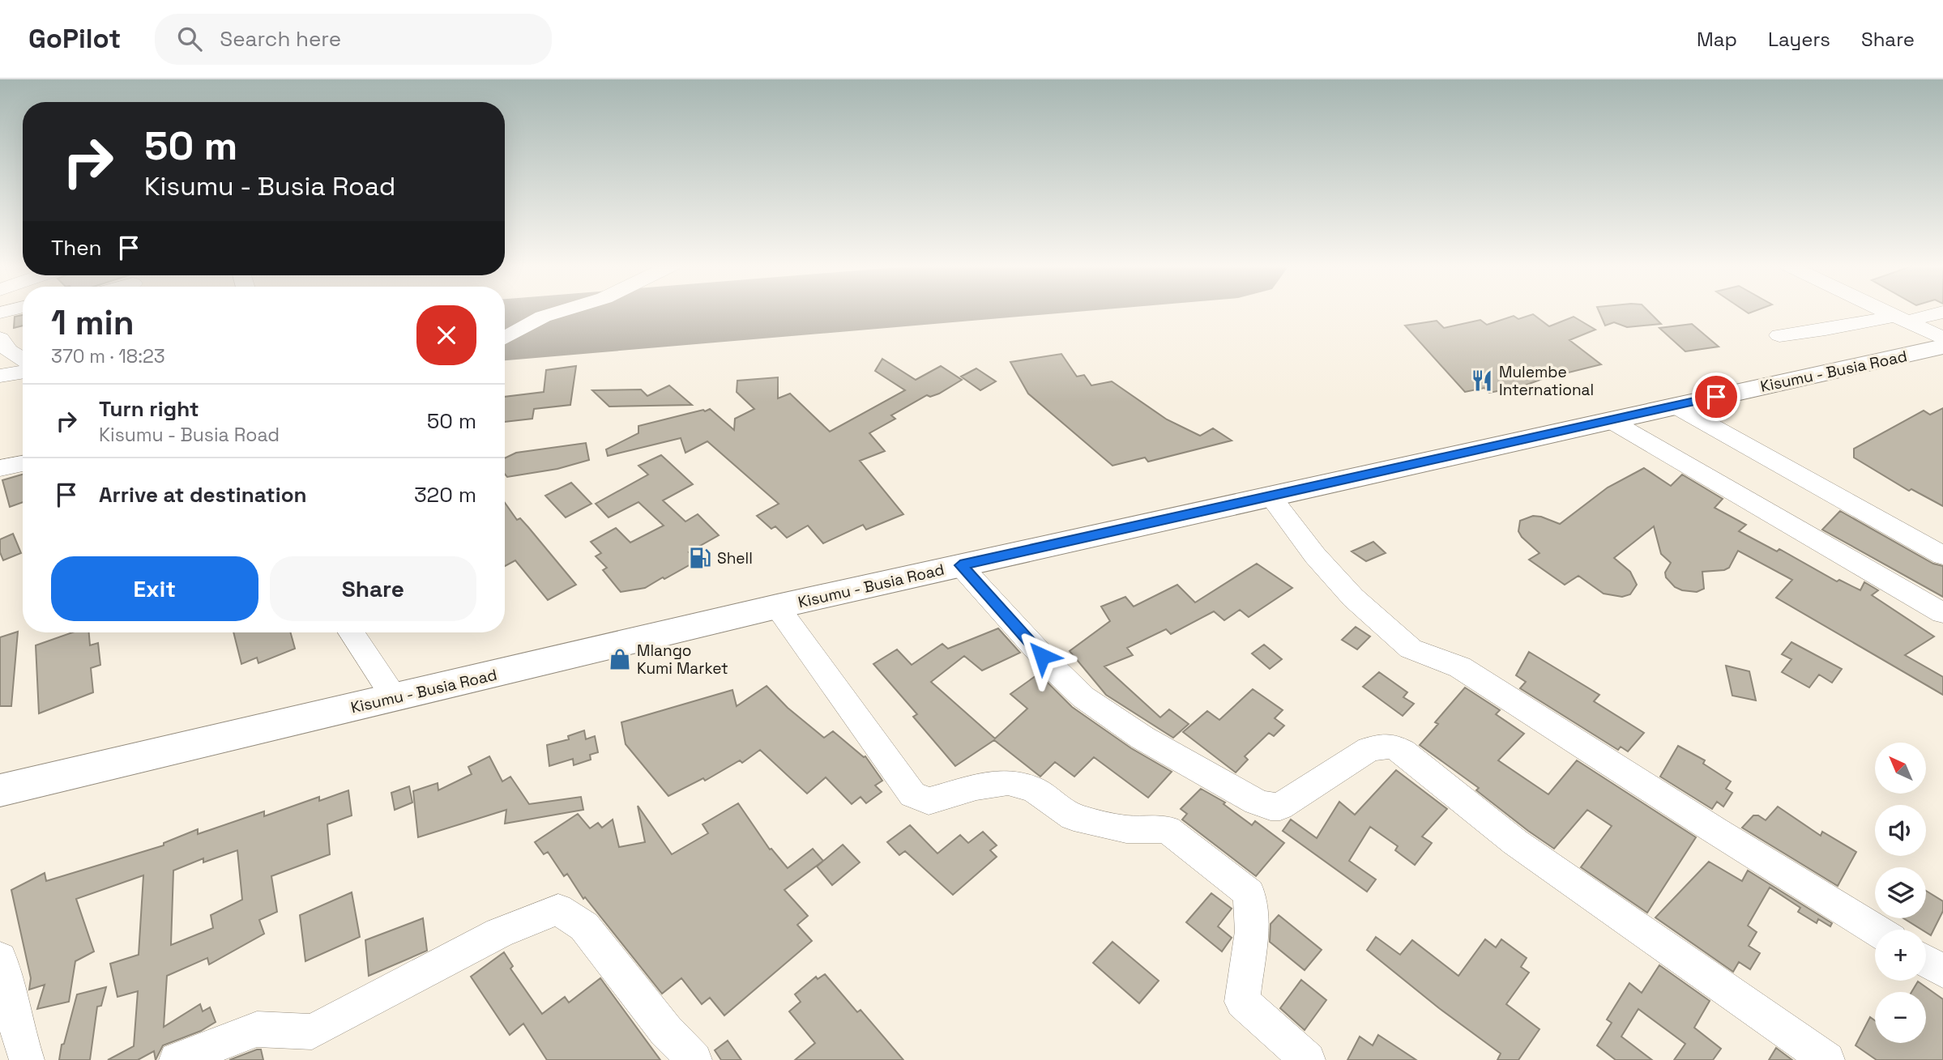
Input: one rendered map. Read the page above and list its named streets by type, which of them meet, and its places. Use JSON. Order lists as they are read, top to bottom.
{
  "streets": {
    "highway": ["Kisumu - Busia Road"]
  },
  "places": {
    "restaurant": ["Mulembe International"],
    "fuel station": ["Shell"],
    "shop": ["Mlango Kumi Market"]
  },
  "north": "top left",
  "page": {
    "header": "GoPilot",
    "search": "Search here",
    "nav": ["Map", "Layers", "Share"],
    "turn": ["50 m", "Kisumu - Busia Road"],
    "then": "Then",
    "heading": ["1 min", "370 m · 18:23"],
    "list": [
      {
        "name": "Turn right",
        "note": "Kisumu - Busia Road",
        "value": "50 m"
      },
      {
        "name": "Arrive at destination",
        "value": "320 m"
      }
    ],
    "buttons": ["Exit", "Share"],
    "map_buttons": ["+", "−"]
  }
}
